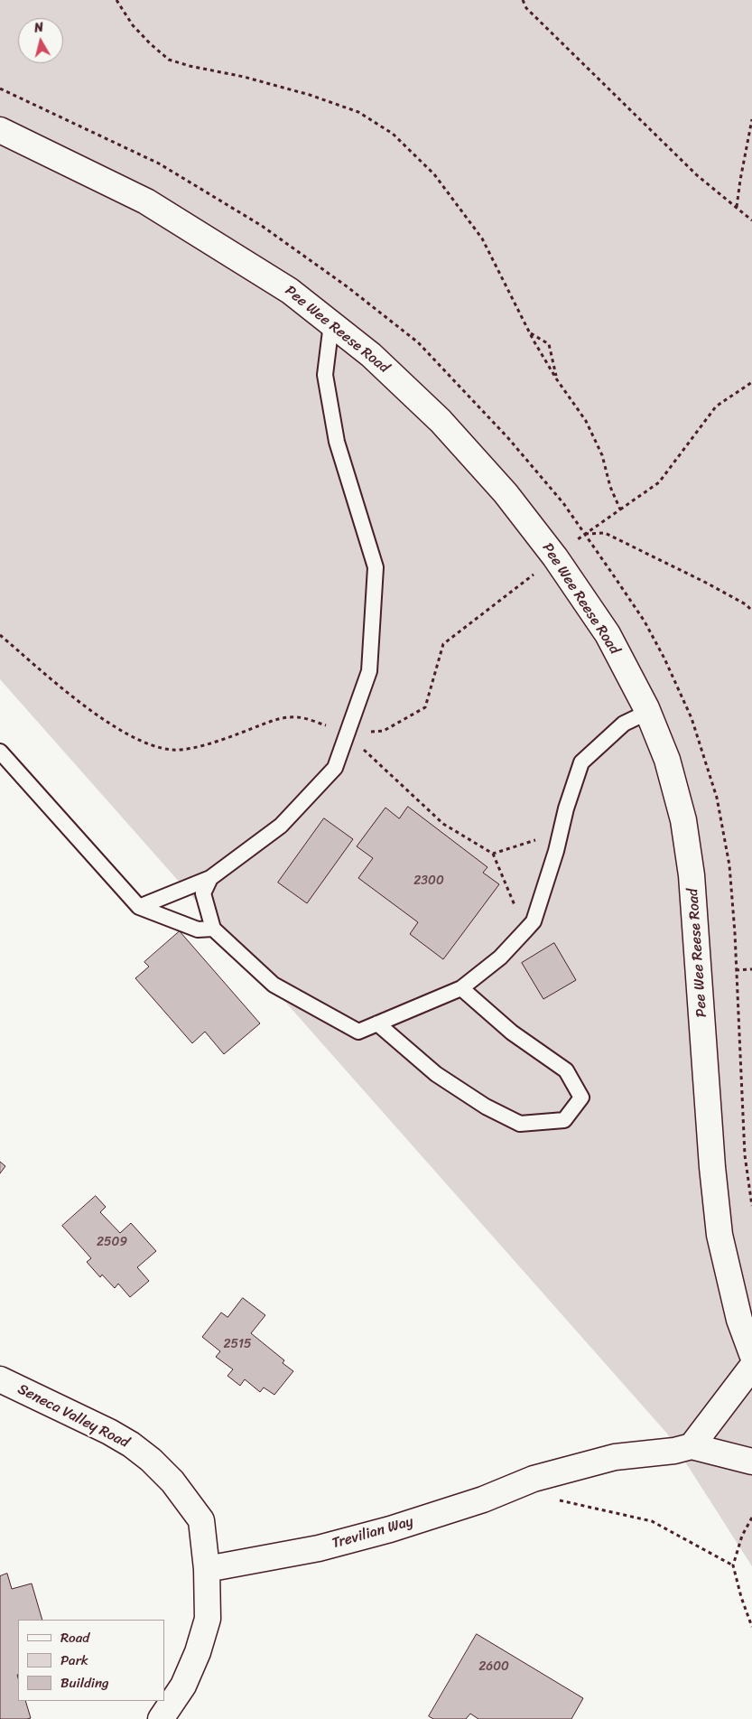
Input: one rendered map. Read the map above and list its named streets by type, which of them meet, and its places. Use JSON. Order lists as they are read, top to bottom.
{
  "streets": {
    "street": ["Pee Wee Reese Road", "Seneca Valley Road", "Trevilian Way"]
  },
  "crossings": [
    ["Seneca Valley Road", "Trevilian Way"]
  ],
  "house_numbers": [
    "2300",
    "2509",
    "2515",
    "2600"
  ],
  "legend": ["Road", "Park", "Building"],
  "north": "top"
}
